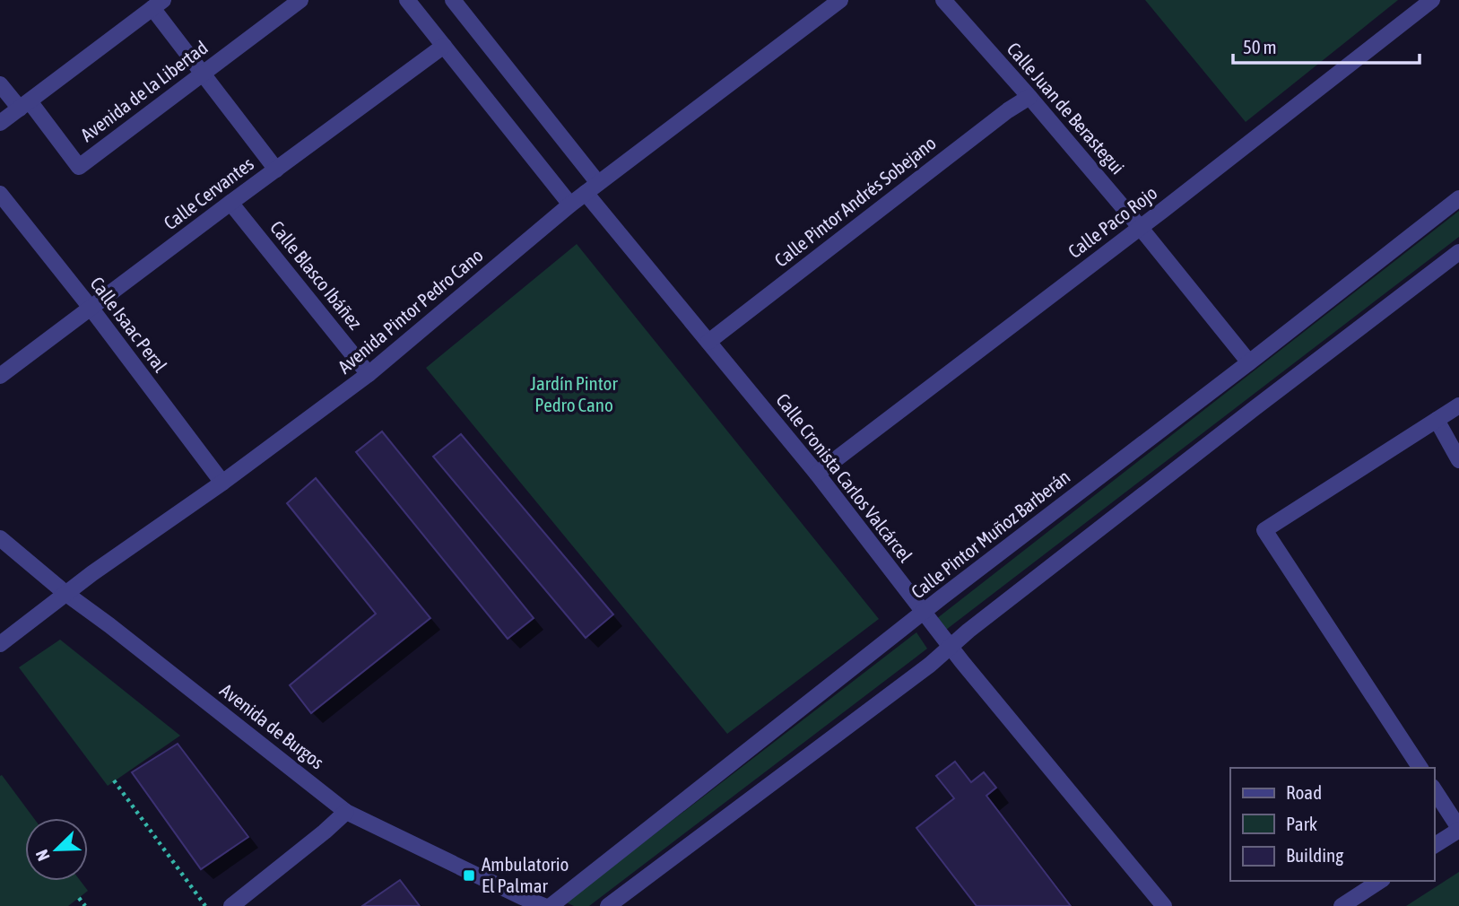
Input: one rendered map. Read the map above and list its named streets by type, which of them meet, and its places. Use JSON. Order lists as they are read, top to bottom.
{
  "streets": {
    "street": [
      "Avenida de la Libertad",
      "Calle Juan de Berastegui",
      "Calle Cervantes",
      "Calle Pintor Andrés Sobejano",
      "Calle Paco Rojo",
      "Calle Blasco Ibáñez",
      "Avenida Pintor Pedro Cano",
      "Calle Isaac Peral",
      "Calle Cronista Carlos Valcárcel",
      "Calle Pintor Muñoz Barberán",
      "Avenida de Burgos"
    ]
  },
  "crossings": [
    ["Calle Juan de Berastegui", "Calle Pintor Andrés Sobejano"],
    ["Calle Juan de Berastegui", "Calle Paco Rojo"],
    ["Calle Juan de Berastegui", "Calle Pintor Muñoz Barberán"],
    ["Calle Cervantes", "Calle Blasco Ibáñez"],
    ["Calle Cervantes", "Calle Isaac Peral"],
    ["Calle Pintor Andrés Sobejano", "Calle Cronista Carlos Valcárcel"],
    ["Calle Paco Rojo", "Calle Cronista Carlos Valcárcel"],
    ["Calle Blasco Ibáñez", "Avenida Pintor Pedro Cano"],
    ["Avenida Pintor Pedro Cano", "Calle Isaac Peral"],
    ["Avenida Pintor Pedro Cano", "Calle Cronista Carlos Valcárcel"],
    ["Avenida Pintor Pedro Cano", "Avenida de Burgos"],
    ["Calle Cronista Carlos Valcárcel", "Calle Pintor Muñoz Barberán"]
  ],
  "parks": ["Jardín Pintor Pedro Cano"],
  "places": {
    "transit": ["Ambulatorio El Palmar"]
  },
  "legend": ["Road", "Park", "Building"],
  "scale_bar": "50 m",
  "north": "bottom left"
}
